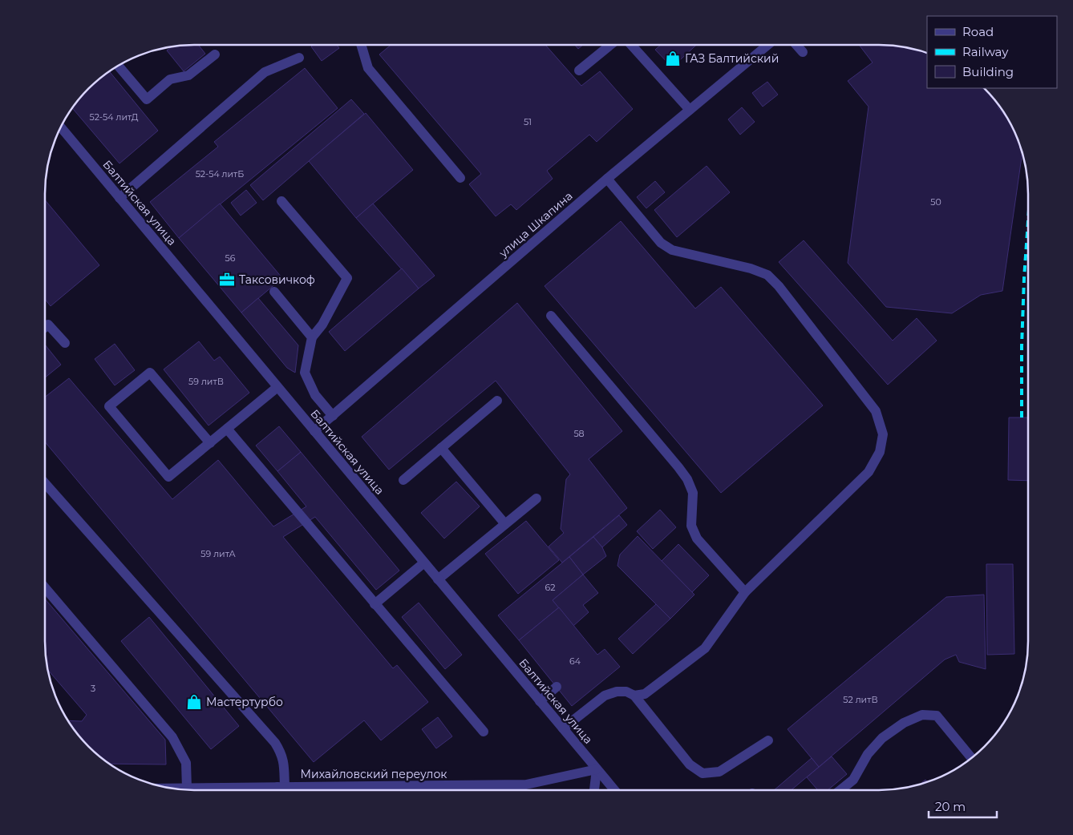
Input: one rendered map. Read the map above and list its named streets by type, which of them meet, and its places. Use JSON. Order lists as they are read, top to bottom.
{
  "streets": {
    "street": ["Балтийская улица", "улица Шкапина", "Михайловский переулок"]
  },
  "crossings": [
    ["Балтийская улица", "улица Шкапина"],
    ["Балтийская улица", "Михайловский переулок"]
  ],
  "places": {
    "shop": ["ГАЗ Балтийский", "Мастертурбо"],
    "office": ["Таксовичкоф"]
  },
  "house_numbers": [
    "52-54 литД",
    "51",
    "52-54 литБ",
    "50",
    "56",
    "59 литВ",
    "58",
    "59 литА",
    "62",
    "64",
    "3",
    "52 литВ"
  ],
  "legend": ["Road", "Railway", "Building"],
  "scale_bar": "20 m"
}
